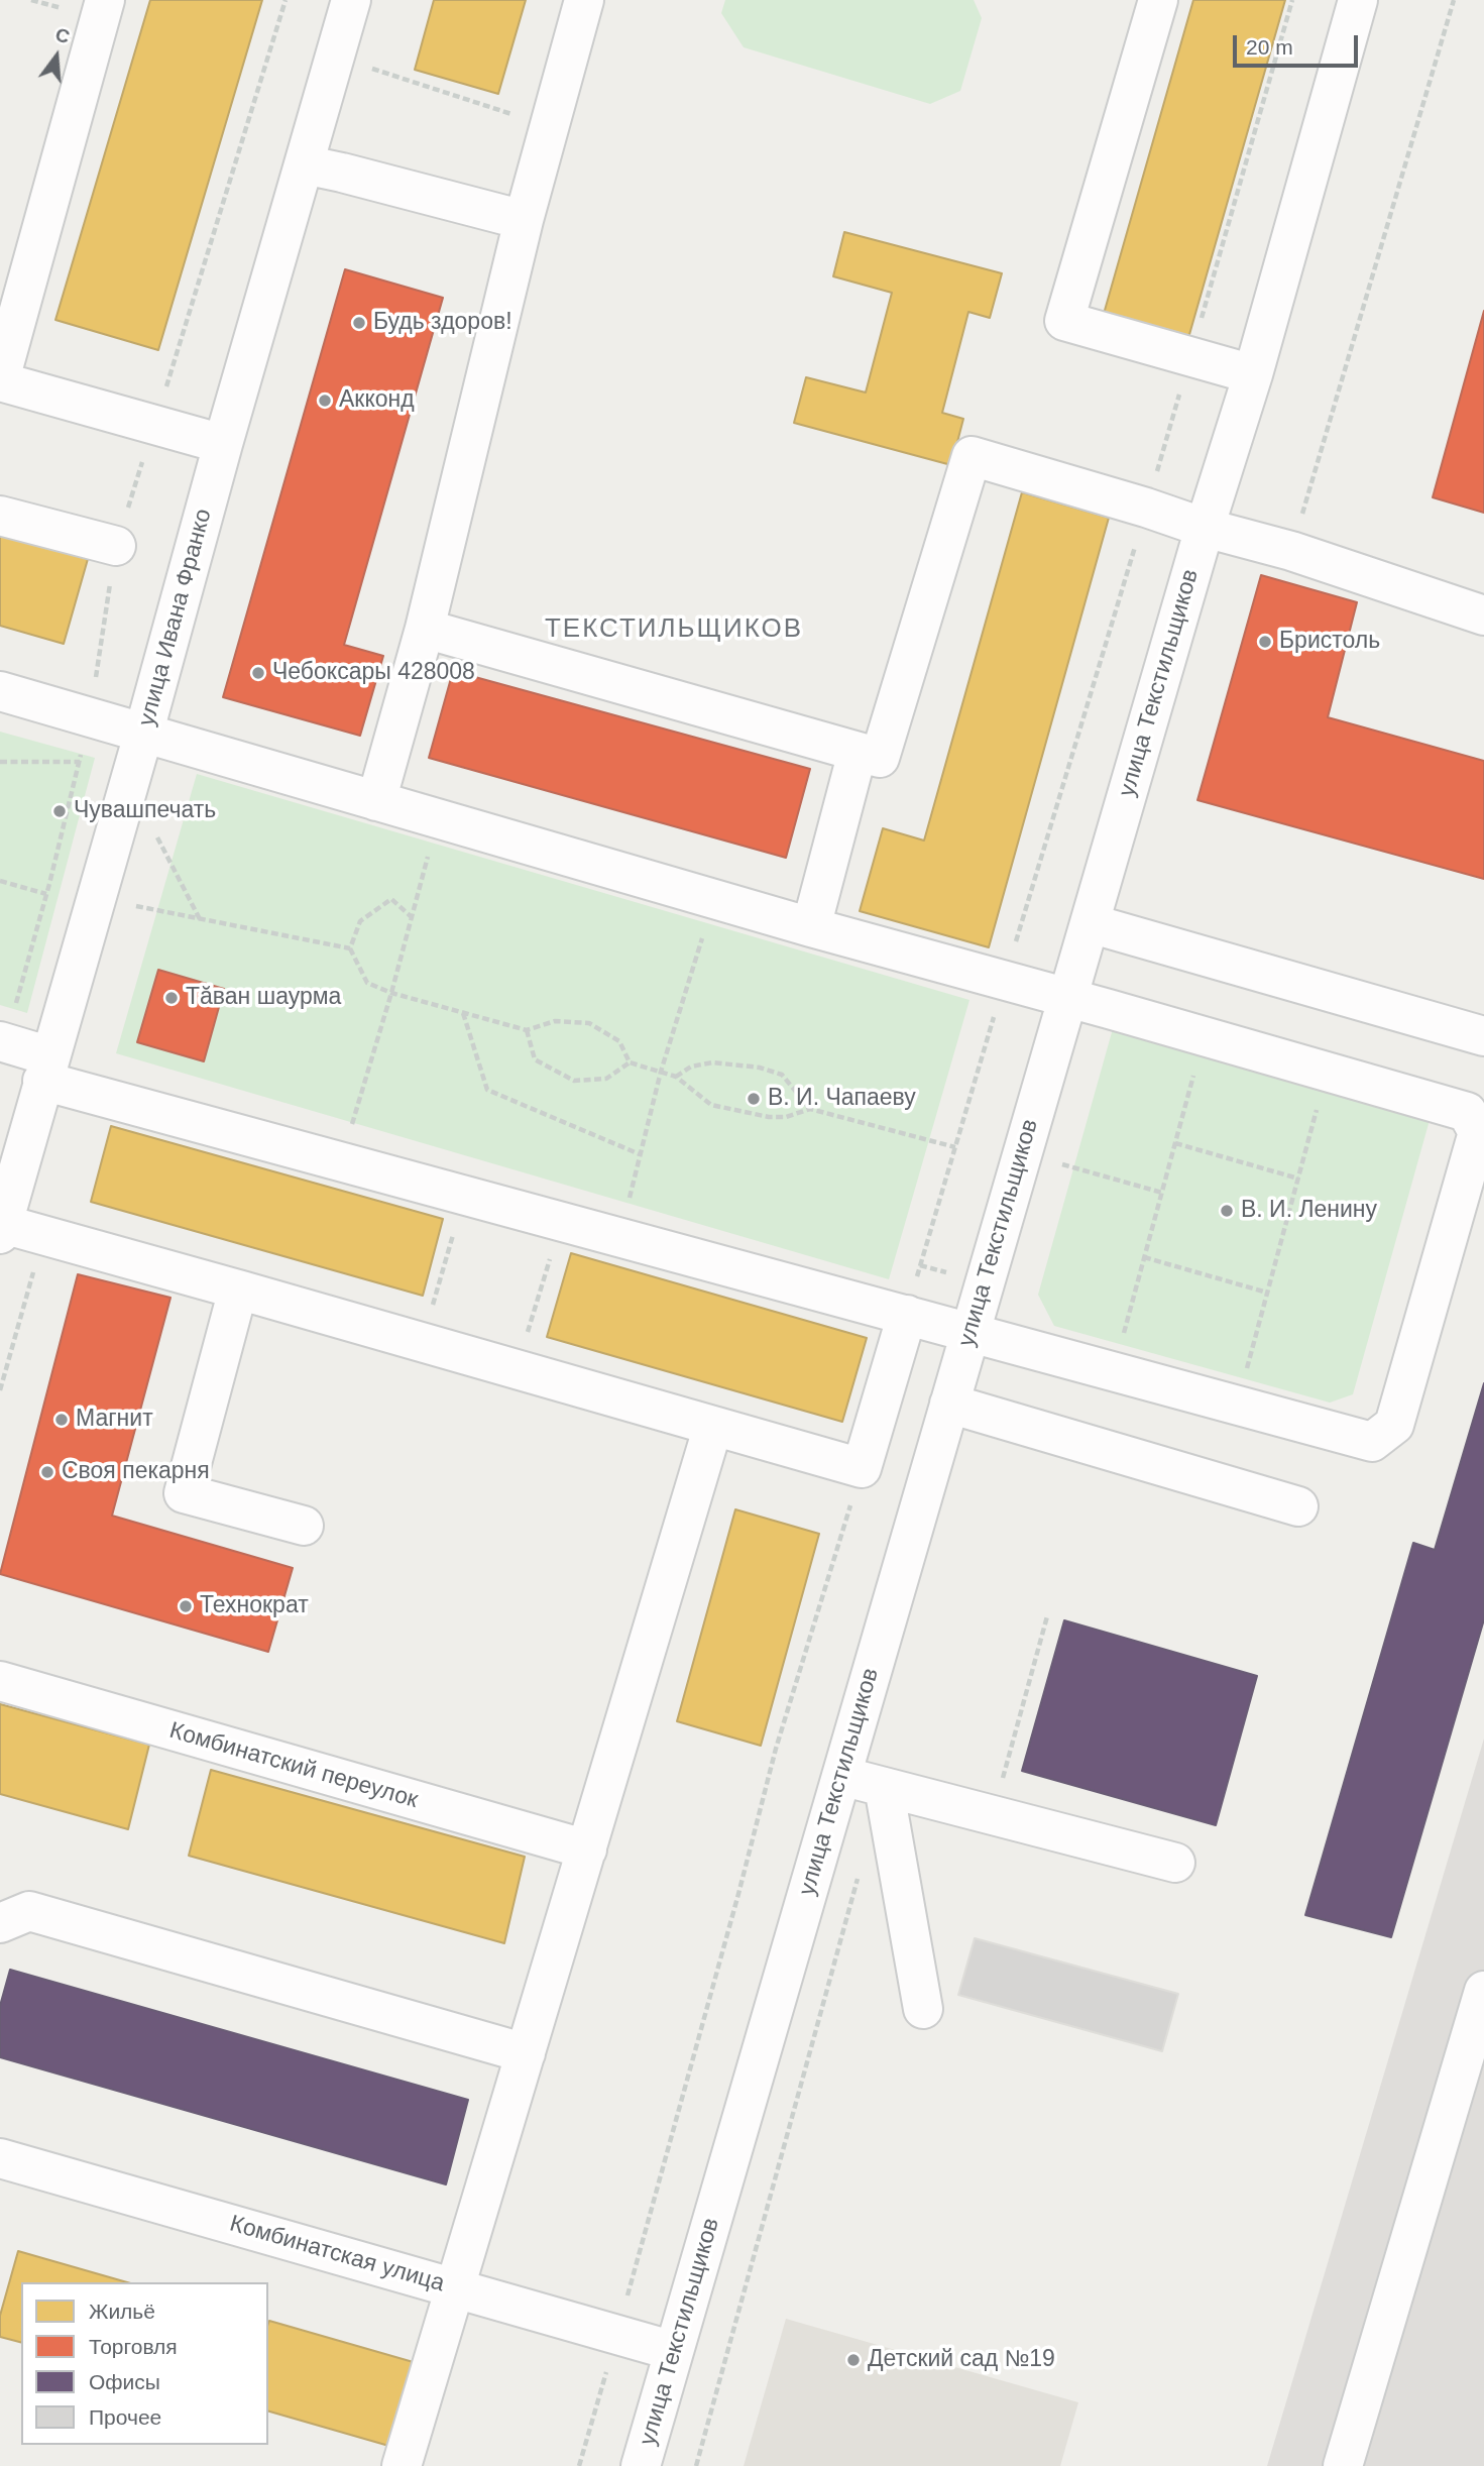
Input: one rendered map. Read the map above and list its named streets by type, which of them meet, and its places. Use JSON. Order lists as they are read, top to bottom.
{
  "streets": {
    "street": [
      "улица Ивана Франко",
      "улица Текстильщиков",
      "Комбинатский переулок",
      "Комбинатская улица"
    ]
  },
  "crossings": [
    ["улица Текстильщиков", "Комбинатская улица"]
  ],
  "districts": ["ТЕКСТИЛЬЩИКОВ"],
  "places": [
    "Будь здоров!",
    "Акконд",
    "Бристоль",
    "Чебоксары 428008",
    "Чувашпечать",
    "Тӑван шаурма",
    "В. И. Чапаеву",
    "В. И. Ленину",
    "Магнит",
    "Своя пекарня",
    "Технократ",
    "Детский сад №19"
  ],
  "legend": [
    "Жильё",
    "Торговля",
    "Офисы",
    "Прочее"
  ],
  "scale_bar": "20 m",
  "north": "top"
}
